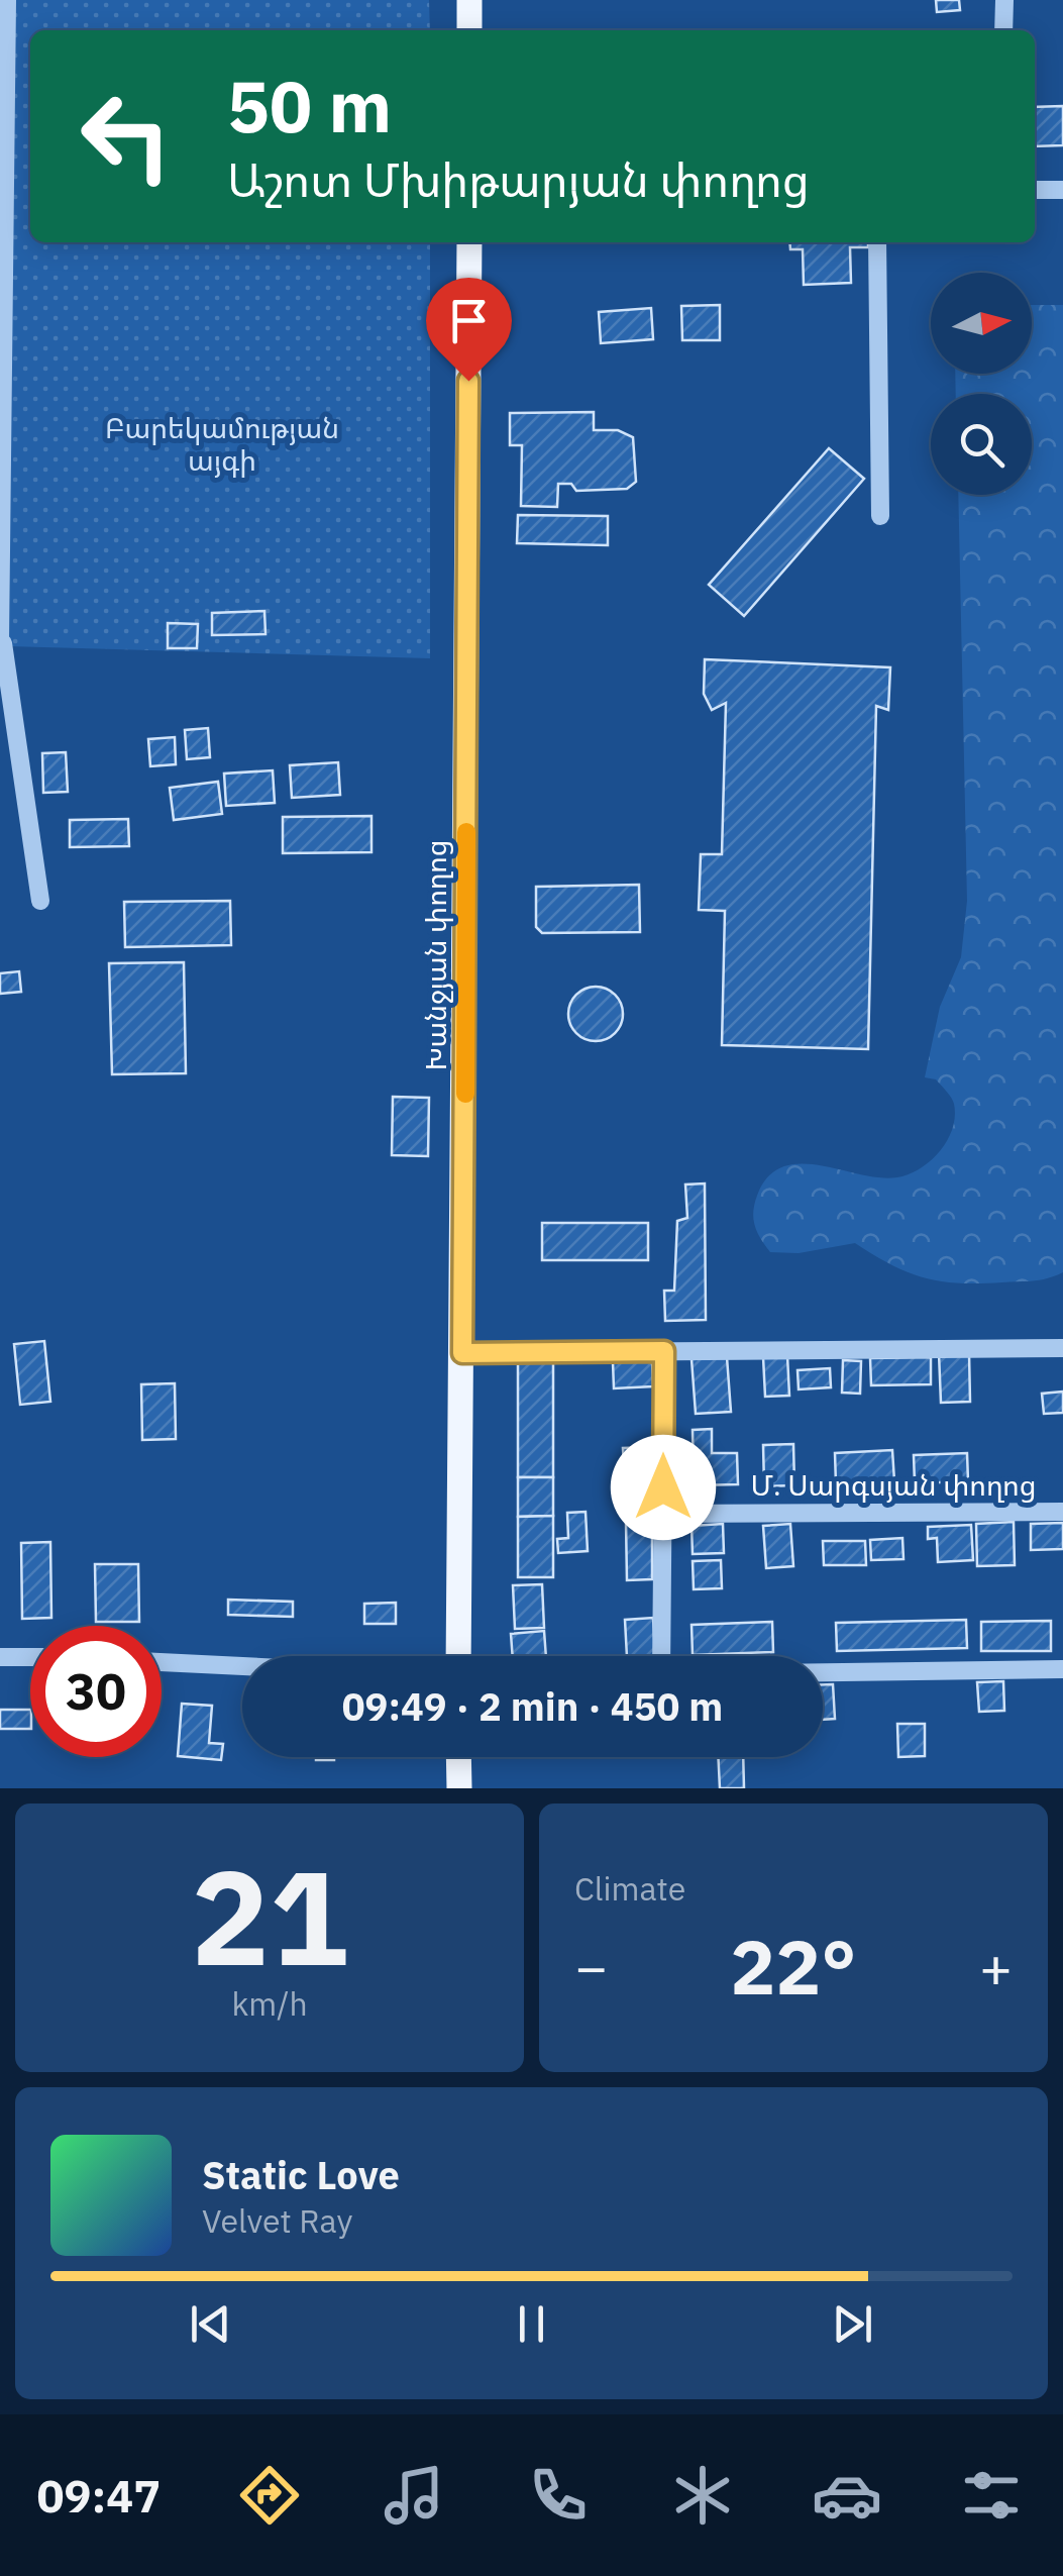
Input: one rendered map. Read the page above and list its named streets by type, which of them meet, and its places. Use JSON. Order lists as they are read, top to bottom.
{
  "streets": {
    "main road": ["Խանջյան փողոց"],
    "street": ["Մ. Սարգսյան փողոց"]
  },
  "parks": ["Բարեկամության այգի"],
  "north": "right",
  "page": {
    "turn": ["50 m", "Աշոտ Մխիթարյան փողոց"],
    "limit": "30",
    "trip": "09:49 · 2 min · 450 m",
    "tile": [
      ["21", "km/h"],
      "Climate"
    ],
    "heat": ["−", "22°", "+"],
    "song": ["Static Love", "Velvet Ray"],
    "tabs": "09:47"
  }
}
